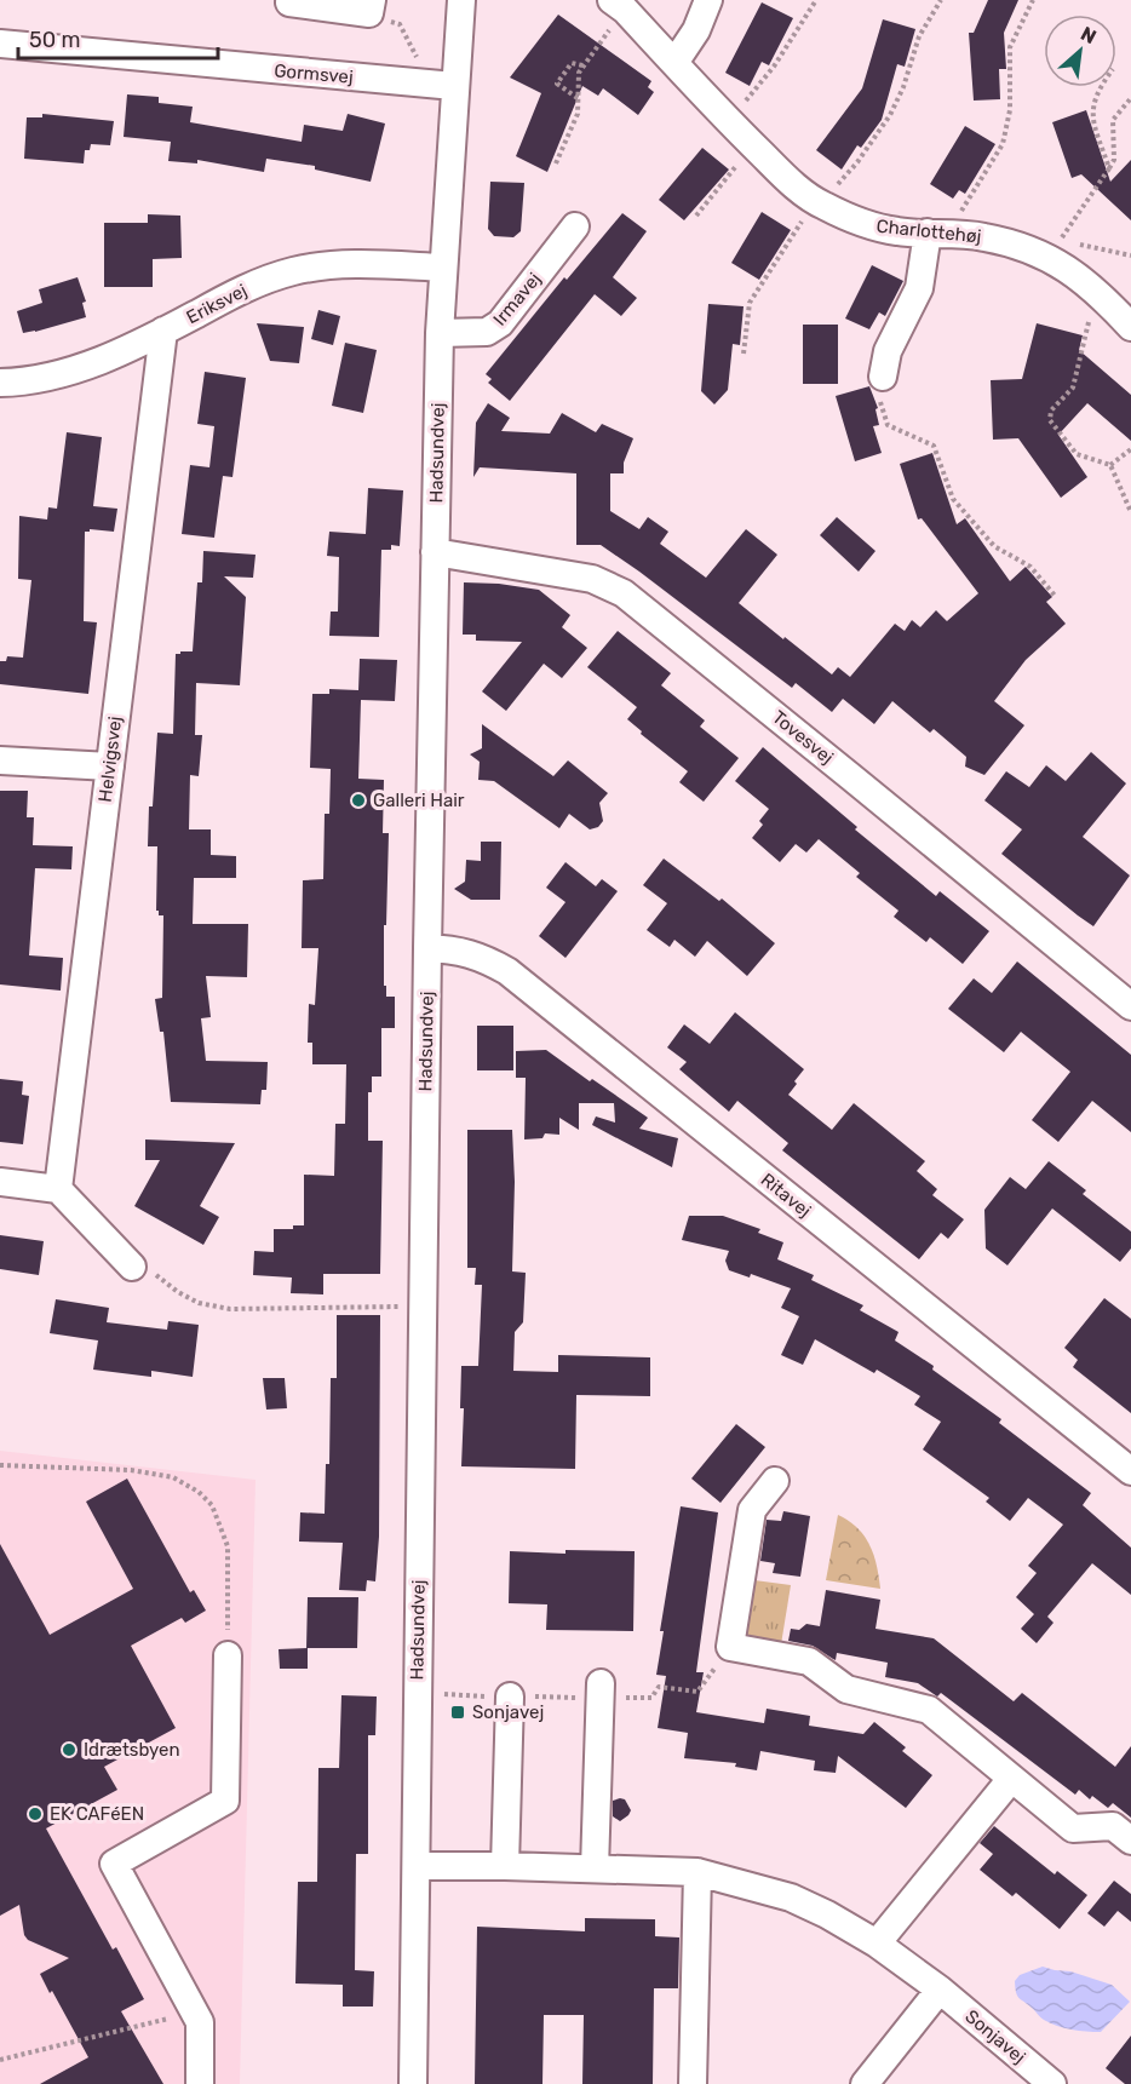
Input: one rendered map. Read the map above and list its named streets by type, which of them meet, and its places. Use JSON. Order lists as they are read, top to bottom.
{
  "streets": {
    "street": [
      "Gormsvej",
      "Charlottehøj",
      "Irmavej",
      "Eriksvej",
      "Hadsundvej",
      "Tovesvej",
      "Helvigsvej",
      "Ritavej",
      "Sonjavej"
    ]
  },
  "crossings": [
    ["Gormsvej", "Hadsundvej"],
    ["Irmavej", "Hadsundvej"],
    ["Eriksvej", "Hadsundvej"],
    ["Eriksvej", "Helvigsvej"],
    ["Hadsundvej", "Tovesvej"],
    ["Hadsundvej", "Ritavej"],
    ["Hadsundvej", "Sonjavej"]
  ],
  "places": {
    "other": ["Galleri Hair", "Idrætsbyen", "EK CAFéEN"],
    "transit": ["Sonjavej"]
  },
  "scale_bar": "50 m",
  "north": "top right"
}
